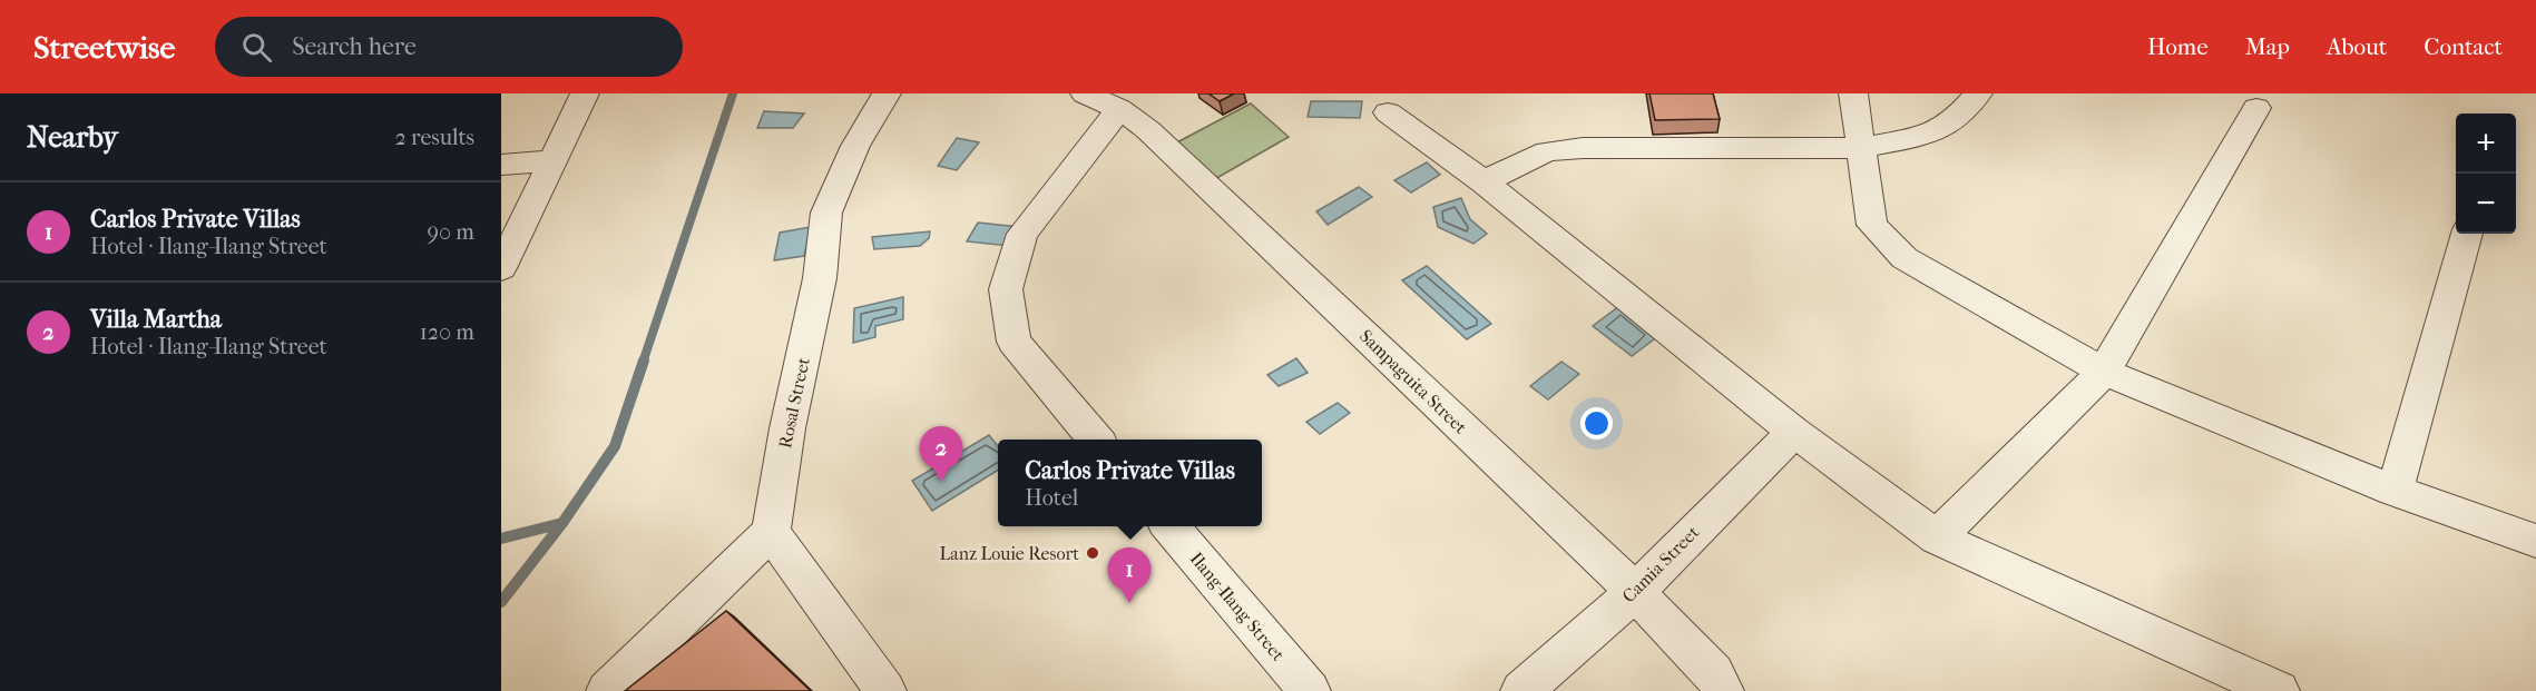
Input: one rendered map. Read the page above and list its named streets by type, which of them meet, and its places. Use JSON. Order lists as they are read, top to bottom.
{
  "streets": {
    "street": [
      "Sampaguita Street",
      "Rosal Street",
      "Camia Street",
      "Ilang-Ilang Street"
    ]
  },
  "crossings": [
    ["Sampaguita Street", "Camia Street"]
  ],
  "places": ["Lanz Louie Resort"],
  "page": {
    "header": "Streetwise",
    "search": "Search here",
    "nav": [
      "Home",
      "Map",
      "About",
      "Contact"
    ],
    "heading": ["Nearby", "2 results"],
    "map_buttons": ["+", "−"],
    "list": [
      {
        "mark": "1",
        "name": "Carlos Private Villas",
        "note": "Hotel · Ilang-Ilang Street",
        "value": "90 m"
      },
      {
        "mark": "2",
        "name": "Villa Martha",
        "note": "Hotel · Ilang-Ilang Street",
        "value": "120 m"
      }
    ],
    "pins": ["2", "1"],
    "popup": ["Carlos Private Villas", "Hotel"]
  }
}
